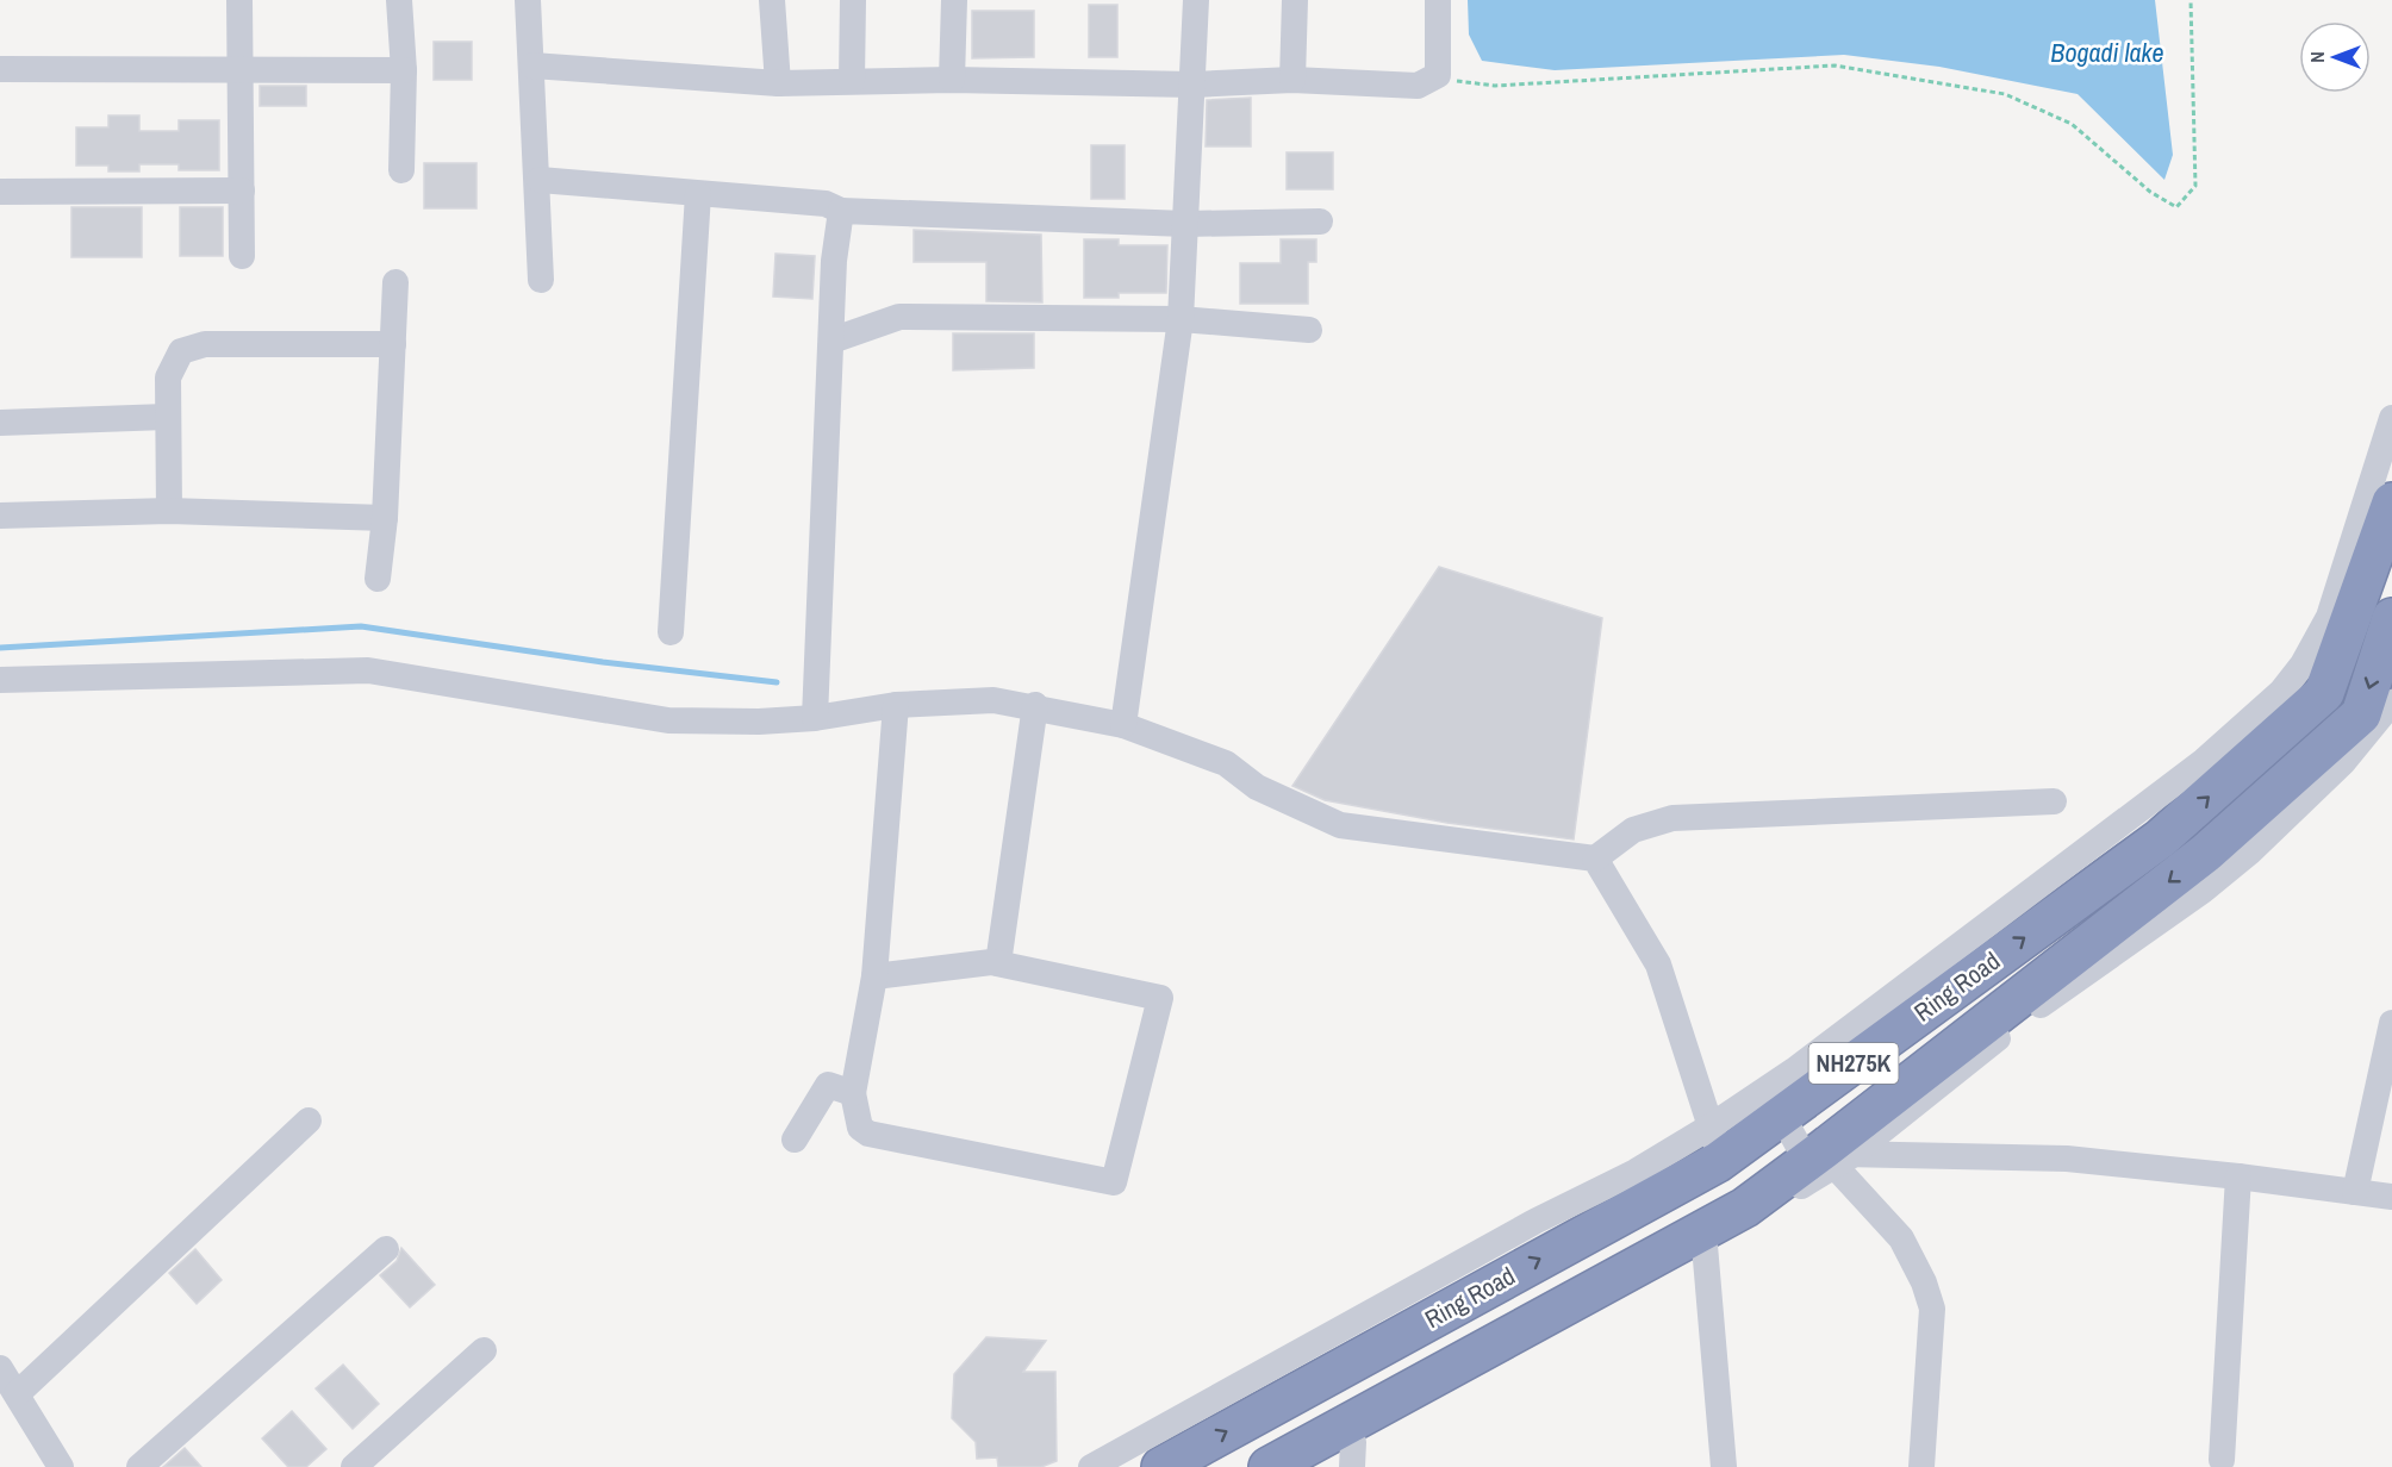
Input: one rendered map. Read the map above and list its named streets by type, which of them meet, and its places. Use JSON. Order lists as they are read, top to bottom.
{
  "streets": {
    "highway": ["Ring Road", "NH275K"]
  },
  "water": ["Bogadi lake"],
  "north": "left"
}
